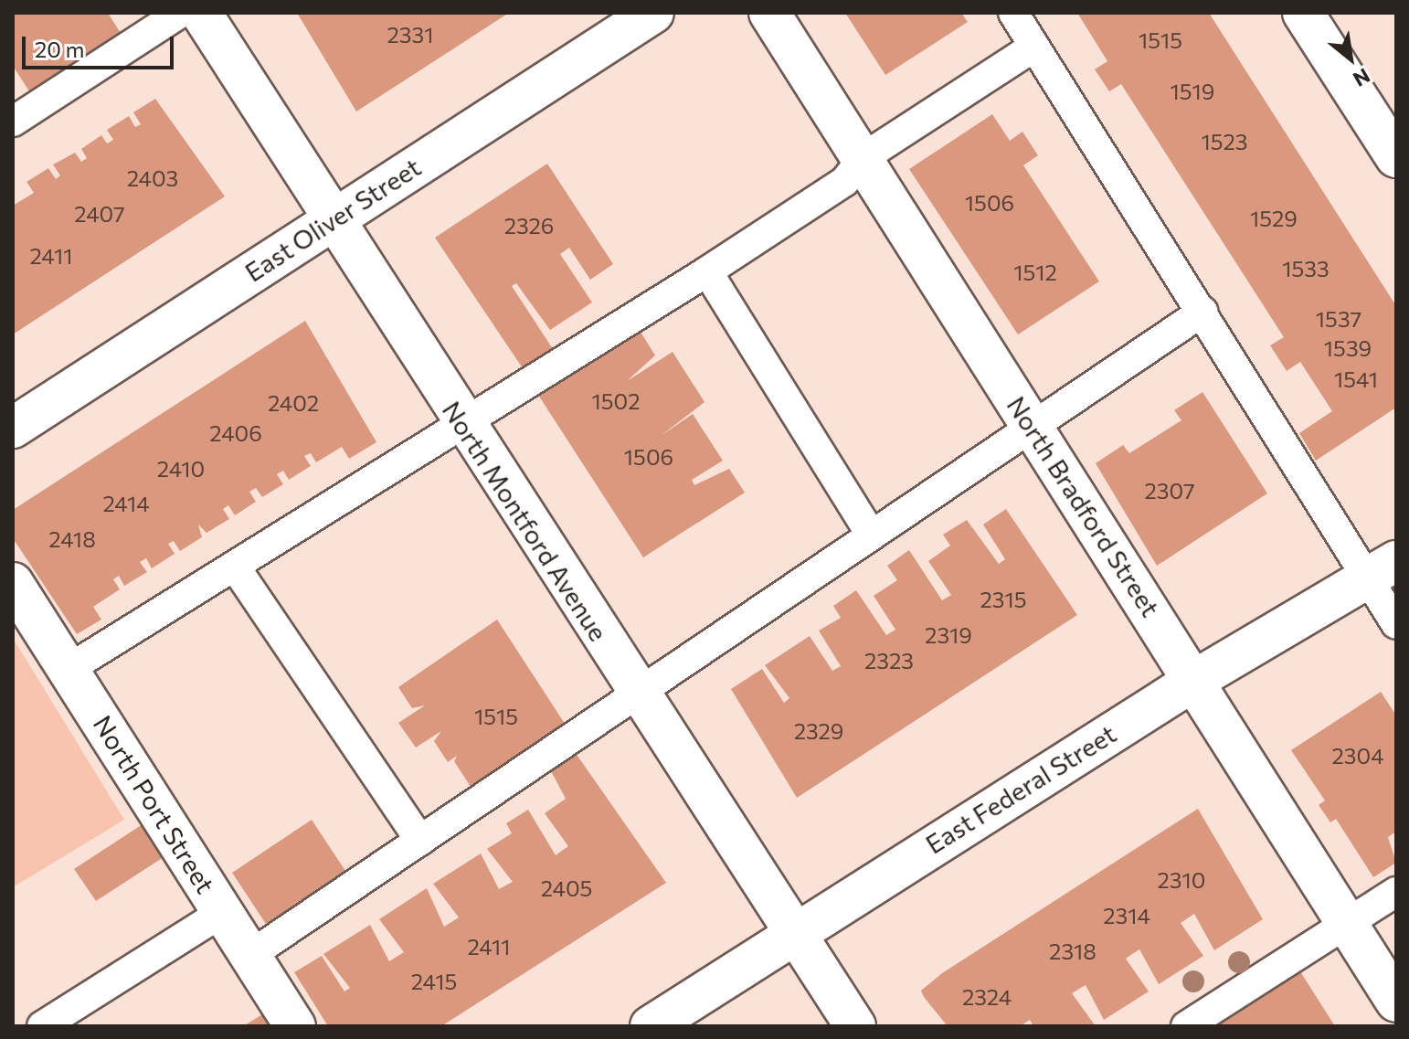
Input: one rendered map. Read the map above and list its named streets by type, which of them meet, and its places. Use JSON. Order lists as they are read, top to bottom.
{
  "streets": {
    "street": [
      "East Oliver Street",
      "North Bradford Street",
      "North Montford Avenue",
      "East Federal Street",
      "North Port Street"
    ]
  },
  "crossings": [
    ["East Oliver Street", "North Montford Avenue"],
    ["North Bradford Street", "East Federal Street"],
    ["North Montford Avenue", "East Federal Street"]
  ],
  "house_numbers": [
    "2331",
    "1515",
    "1519",
    "1523",
    "2403",
    "1506",
    "2407",
    "1529",
    "2326",
    "2411",
    "1533",
    "1512",
    "1537",
    "1539",
    "1541",
    "1502",
    "2402",
    "2406",
    "1506",
    "2410",
    "2307",
    "2414",
    "2418",
    "2315",
    "2319",
    "2323",
    "1515",
    "2329",
    "2304",
    "2310",
    "2405",
    "2314",
    "2411",
    "2318",
    "2415",
    "2324"
  ],
  "scale_bar": "20 m",
  "north": "bottom right"
}
